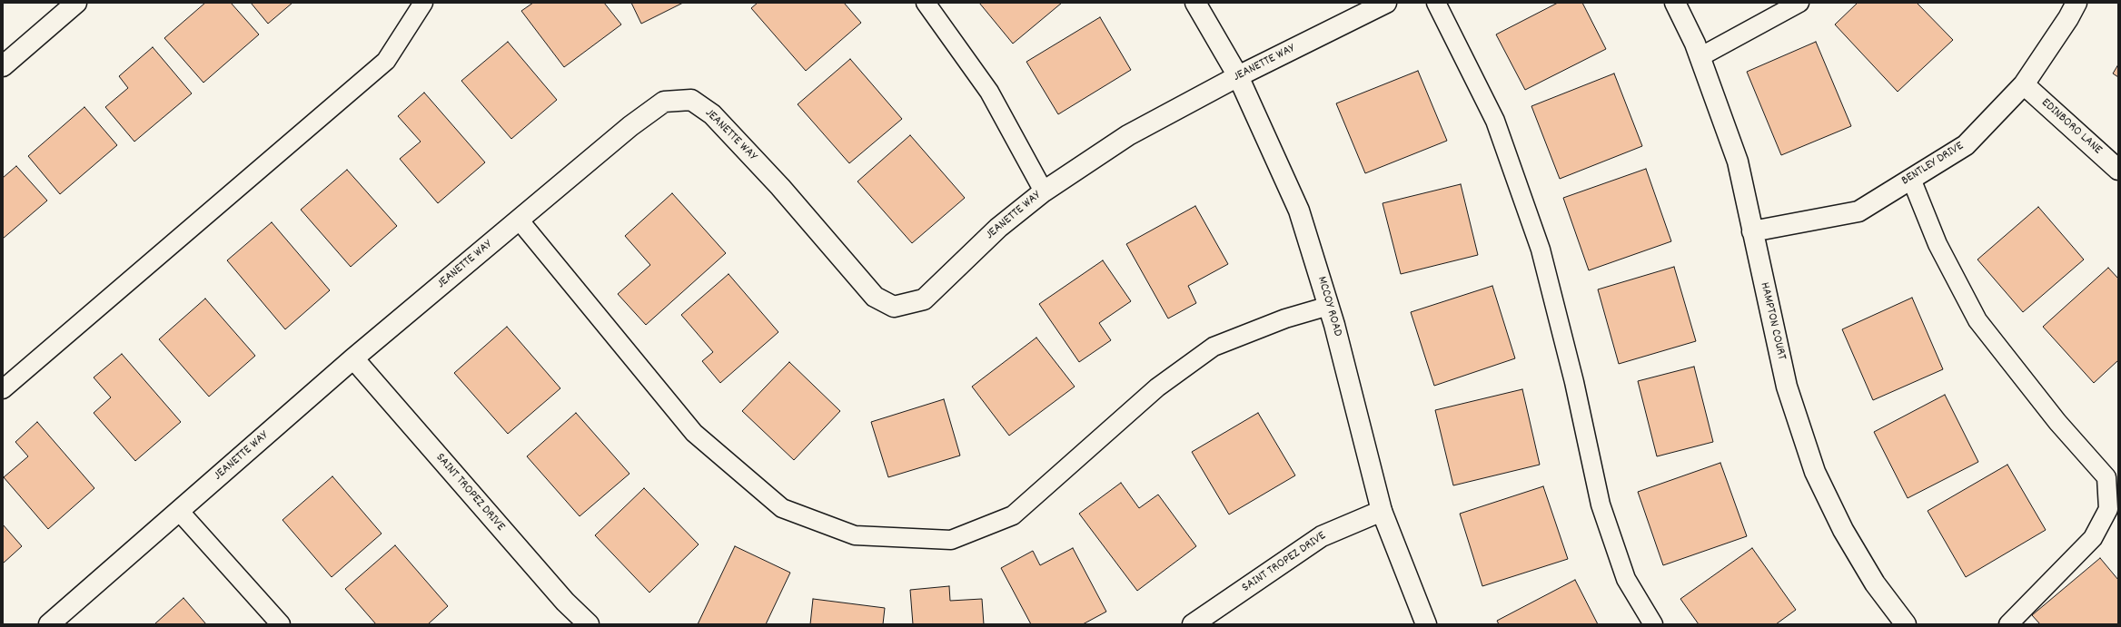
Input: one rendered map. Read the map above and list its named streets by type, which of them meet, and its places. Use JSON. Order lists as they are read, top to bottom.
{
  "streets": {
    "street": [
      "JEANETTE WAY",
      "EDINBORO LANE",
      "BENTLEY DRIVE",
      "MCCOY ROAD",
      "HAMPTON COURT",
      "SAINT TROPEZ DRIVE"
    ]
  },
  "crossings": [
    ["JEANETTE WAY", "MCCOY ROAD"],
    ["JEANETTE WAY", "SAINT TROPEZ DRIVE"],
    ["EDINBORO LANE", "BENTLEY DRIVE"],
    ["BENTLEY DRIVE", "HAMPTON COURT"],
    ["MCCOY ROAD", "SAINT TROPEZ DRIVE"]
  ]
}
